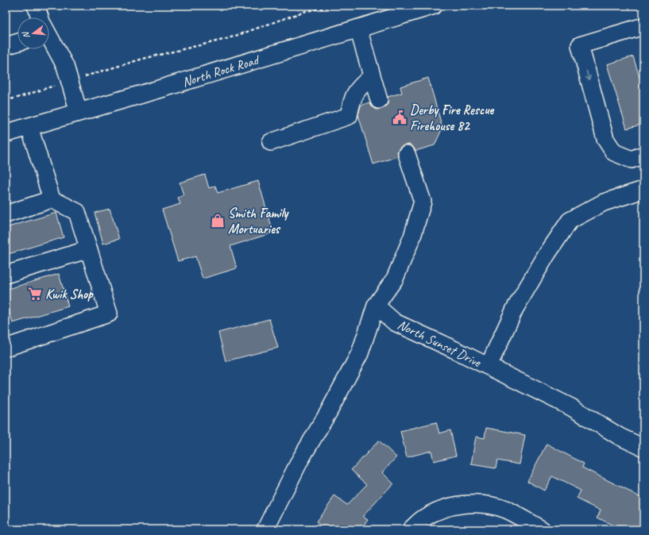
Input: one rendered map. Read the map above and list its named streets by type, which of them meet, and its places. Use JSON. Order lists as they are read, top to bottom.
{
  "streets": {
    "main road": ["North Rock Road"],
    "street": ["North Sunset Drive"]
  },
  "places": {
    "public building": ["Derby Fire Rescue Firehouse 82"],
    "shop": ["Smith Family Mortuaries"],
    "supermarket": ["Kwik Shop"]
  },
  "north": "left"
}
